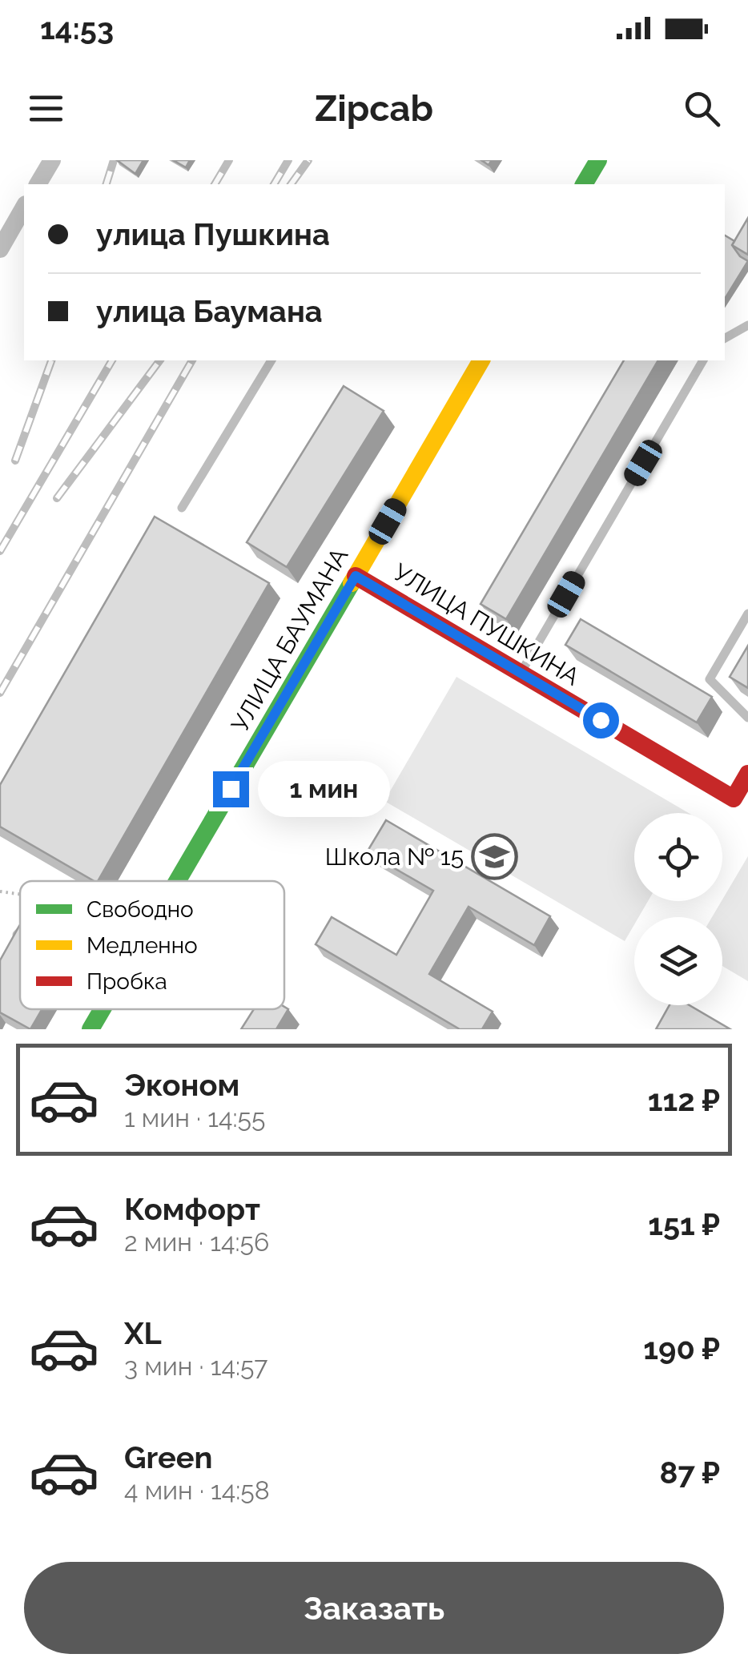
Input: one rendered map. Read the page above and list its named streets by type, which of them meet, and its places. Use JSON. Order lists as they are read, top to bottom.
{
  "streets": {
    "main road": ["УЛИЦА ПУШКИНА", "УЛИЦА БАУМАНА"]
  },
  "crossings": [
    ["УЛИЦА ПУШКИНА", "УЛИЦА БАУМАНА"]
  ],
  "places": {
    "school or university": ["Школа № 15"]
  },
  "legend": ["Свободно", "Медленно", "Пробка"],
  "page": {
    "status": "14:53",
    "header": "Zipcab",
    "banner": ["улица Пушкина", "улица Баумана"],
    "bubble": "1 мин",
    "list": [
      {
        "name": "Эконом",
        "note": "1 мин · 14:55",
        "value": "112 ₽"
      },
      {
        "name": "Комфорт",
        "note": "2 мин · 14:56",
        "value": "151 ₽"
      },
      {
        "name": "XL",
        "note": "3 мин · 14:57",
        "value": "190 ₽"
      },
      {
        "name": "Green",
        "note": "4 мин · 14:58",
        "value": "87 ₽"
      }
    ],
    "buttons": "Заказать"
  }
}
